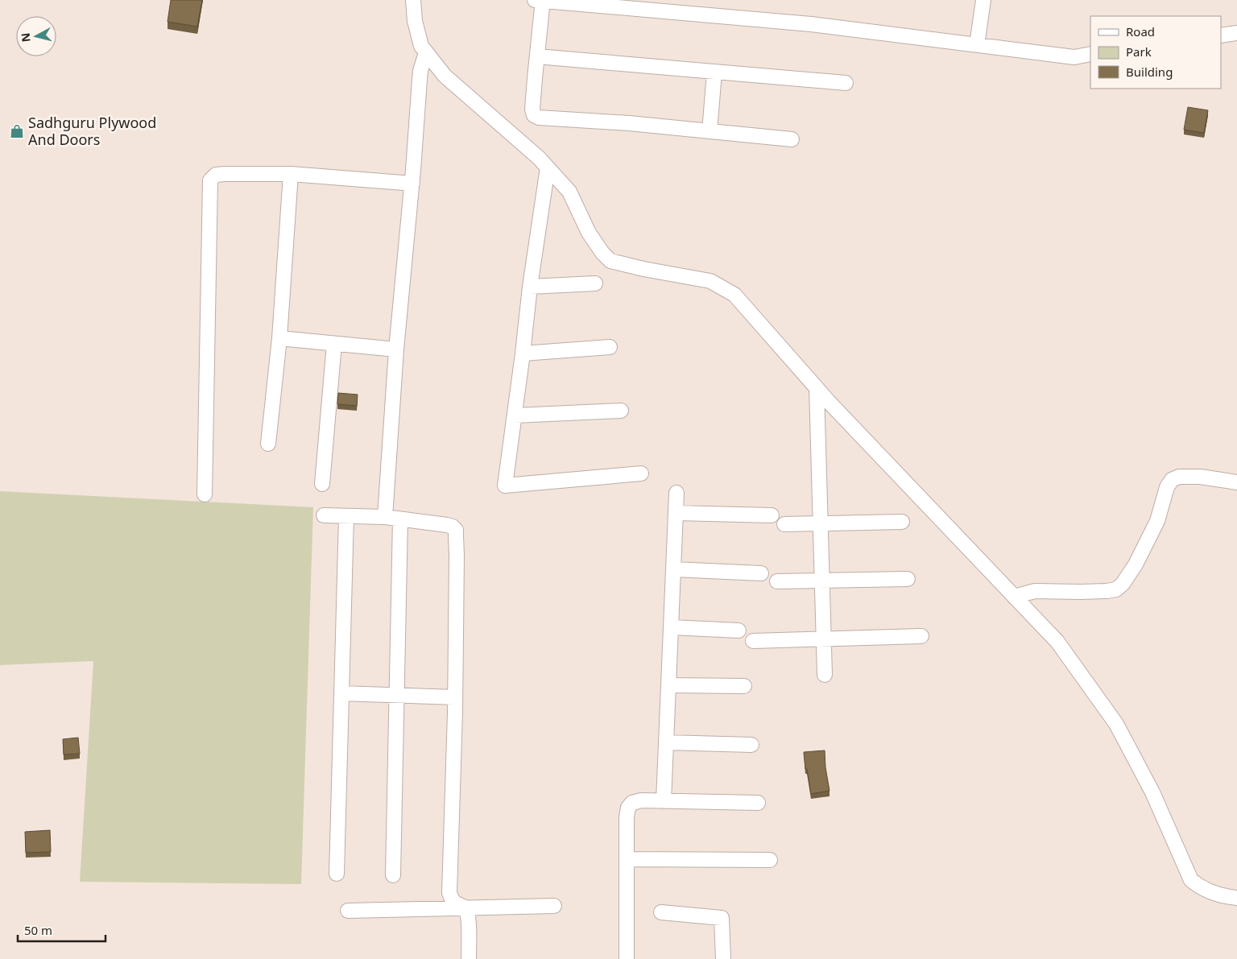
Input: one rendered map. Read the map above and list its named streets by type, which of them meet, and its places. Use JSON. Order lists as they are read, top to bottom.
{
  "places": {
    "shop": ["Sadhguru Plywood And Doors"]
  },
  "legend": ["Road", "Park", "Building"],
  "scale_bar": "50 m",
  "north": "left"
}
